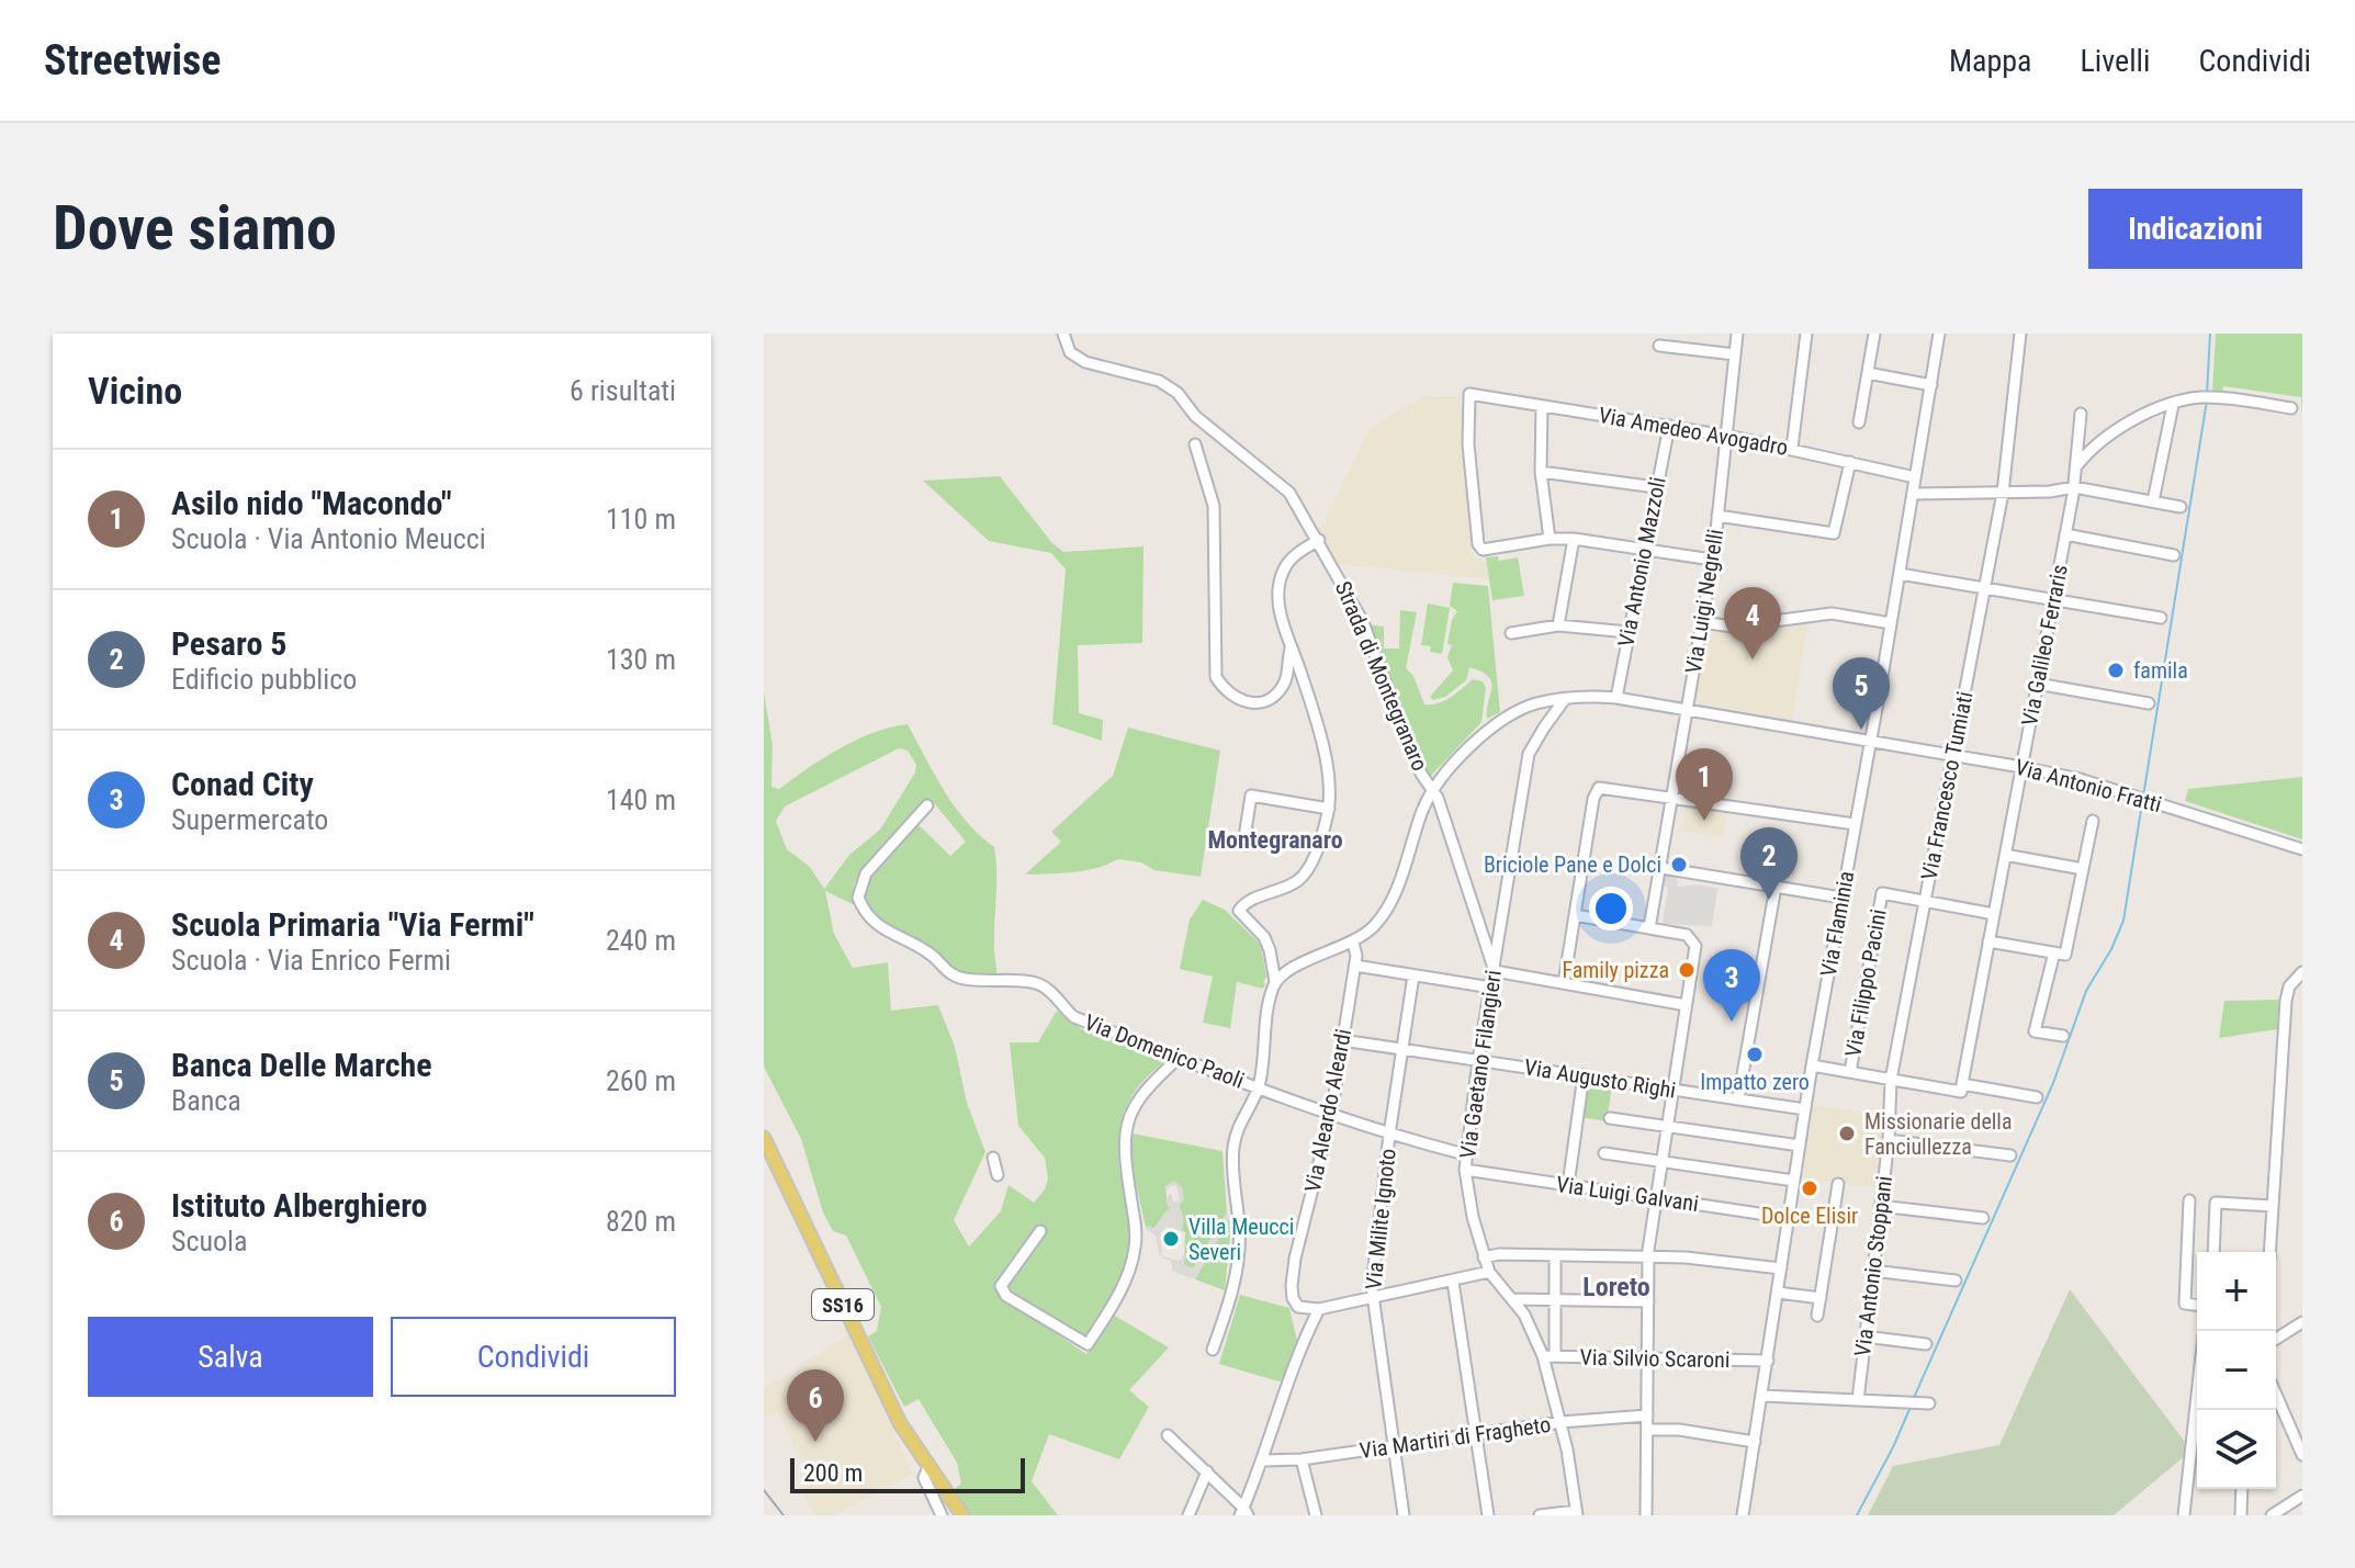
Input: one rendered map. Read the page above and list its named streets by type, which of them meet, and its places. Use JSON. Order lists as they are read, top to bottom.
{
  "streets": {
    "main road": ["SS16"],
    "street": [
      "Via Amedeo Avogadro",
      "Via Antonio Mazzoli",
      "Via Luigi Negrelli",
      "Via Galileo Ferraris",
      "Strada di Montegranaro",
      "Via Francesco Tumiati",
      "Via Antonio Fratti",
      "Via Flaminia",
      "Via Filippo Pacini",
      "Via Domenico Paoli",
      "Via Gaetano Filangieri",
      "Via Augusto Righi",
      "Via Aleardo Aleardi",
      "Via Luigi Galvani",
      "Via Milite Ignoto",
      "Via Antonio Stoppani",
      "Via Silvio Scaroni",
      "Via Martiri di Fragheto"
    ]
  },
  "crossings": [
    ["Via Amedeo Avogadro", "Via Antonio Mazzoli"],
    ["Via Amedeo Avogadro", "Via Luigi Negrelli"],
    ["Via Amedeo Avogadro", "Via Flaminia"],
    ["Via Antonio Mazzoli", "Via Antonio Fratti"],
    ["Via Luigi Negrelli", "Via Antonio Fratti"],
    ["Via Galileo Ferraris", "Via Antonio Fratti"],
    ["Strada di Montegranaro", "Via Antonio Fratti"],
    ["Strada di Montegranaro", "Via Gaetano Filangieri"],
    ["Via Francesco Tumiati", "Via Antonio Fratti"],
    ["Via Francesco Tumiati", "Via Filippo Pacini"],
    ["Via Francesco Tumiati", "Via Antonio Stoppani"],
    ["Via Antonio Fratti", "Via Flaminia"],
    ["Via Antonio Fratti", "Via Gaetano Filangieri"],
    ["Via Antonio Fratti", "Via Aleardo Aleardi"],
    ["Via Flaminia", "Via Augusto Righi"],
    ["Via Flaminia", "Via Luigi Galvani"],
    ["Via Flaminia", "Via Silvio Scaroni"],
    ["Via Domenico Paoli", "Via Gaetano Filangieri"],
    ["Via Domenico Paoli", "Via Aleardo Aleardi"],
    ["Via Domenico Paoli", "Via Milite Ignoto"],
    ["Via Gaetano Filangieri", "Via Augusto Righi"],
    ["Via Gaetano Filangieri", "Via Luigi Galvani"],
    ["Via Gaetano Filangieri", "Via Silvio Scaroni"],
    ["Via Gaetano Filangieri", "Via Martiri di Fragheto"],
    ["Via Augusto Righi", "Via Aleardo Aleardi"],
    ["Via Augusto Righi", "Via Milite Ignoto"],
    ["Via Milite Ignoto", "Via Martiri di Fragheto"]
  ],
  "districts": ["Montegranaro", "Loreto"],
  "places": [
    "famila",
    "Briciole Pane e Dolci",
    "Family pizza",
    "Impatto zero",
    "Missionarie della Fanciullezza",
    "Dolce Elisir",
    "Villa Meucci Severi"
  ],
  "scale_bar": "200 m",
  "page": {
    "header": "Streetwise",
    "nav": ["Mappa", "Livelli", "Condividi"],
    "buttons": [
      "Indicazioni",
      ["Salva", "Condividi"]
    ],
    "title": "Dove siamo",
    "heading": ["Vicino", "6 risultati"],
    "list": [
      {
        "mark": "1",
        "name": "Asilo nido \"Macondo\"",
        "note": "Scuola · Via Antonio Meucci",
        "value": "110 m"
      },
      {
        "mark": "2",
        "name": "Pesaro 5",
        "note": "Edificio pubblico",
        "value": "130 m"
      },
      {
        "mark": "3",
        "name": "Conad City",
        "note": "Supermercato",
        "value": "140 m"
      },
      {
        "mark": "4",
        "name": "Scuola Primaria \"Via Fermi\"",
        "note": "Scuola · Via Enrico Fermi",
        "value": "240 m"
      },
      {
        "mark": "5",
        "name": "Banca Delle Marche",
        "note": "Banca",
        "value": "260 m"
      },
      {
        "mark": "6",
        "name": "Istituto Alberghiero",
        "note": "Scuola",
        "value": "820 m"
      }
    ],
    "pins": [
      "4",
      "5",
      "1",
      "2",
      "3",
      "6"
    ],
    "map_buttons": ["+", "−"],
    "scale": "200 m"
  }
}
